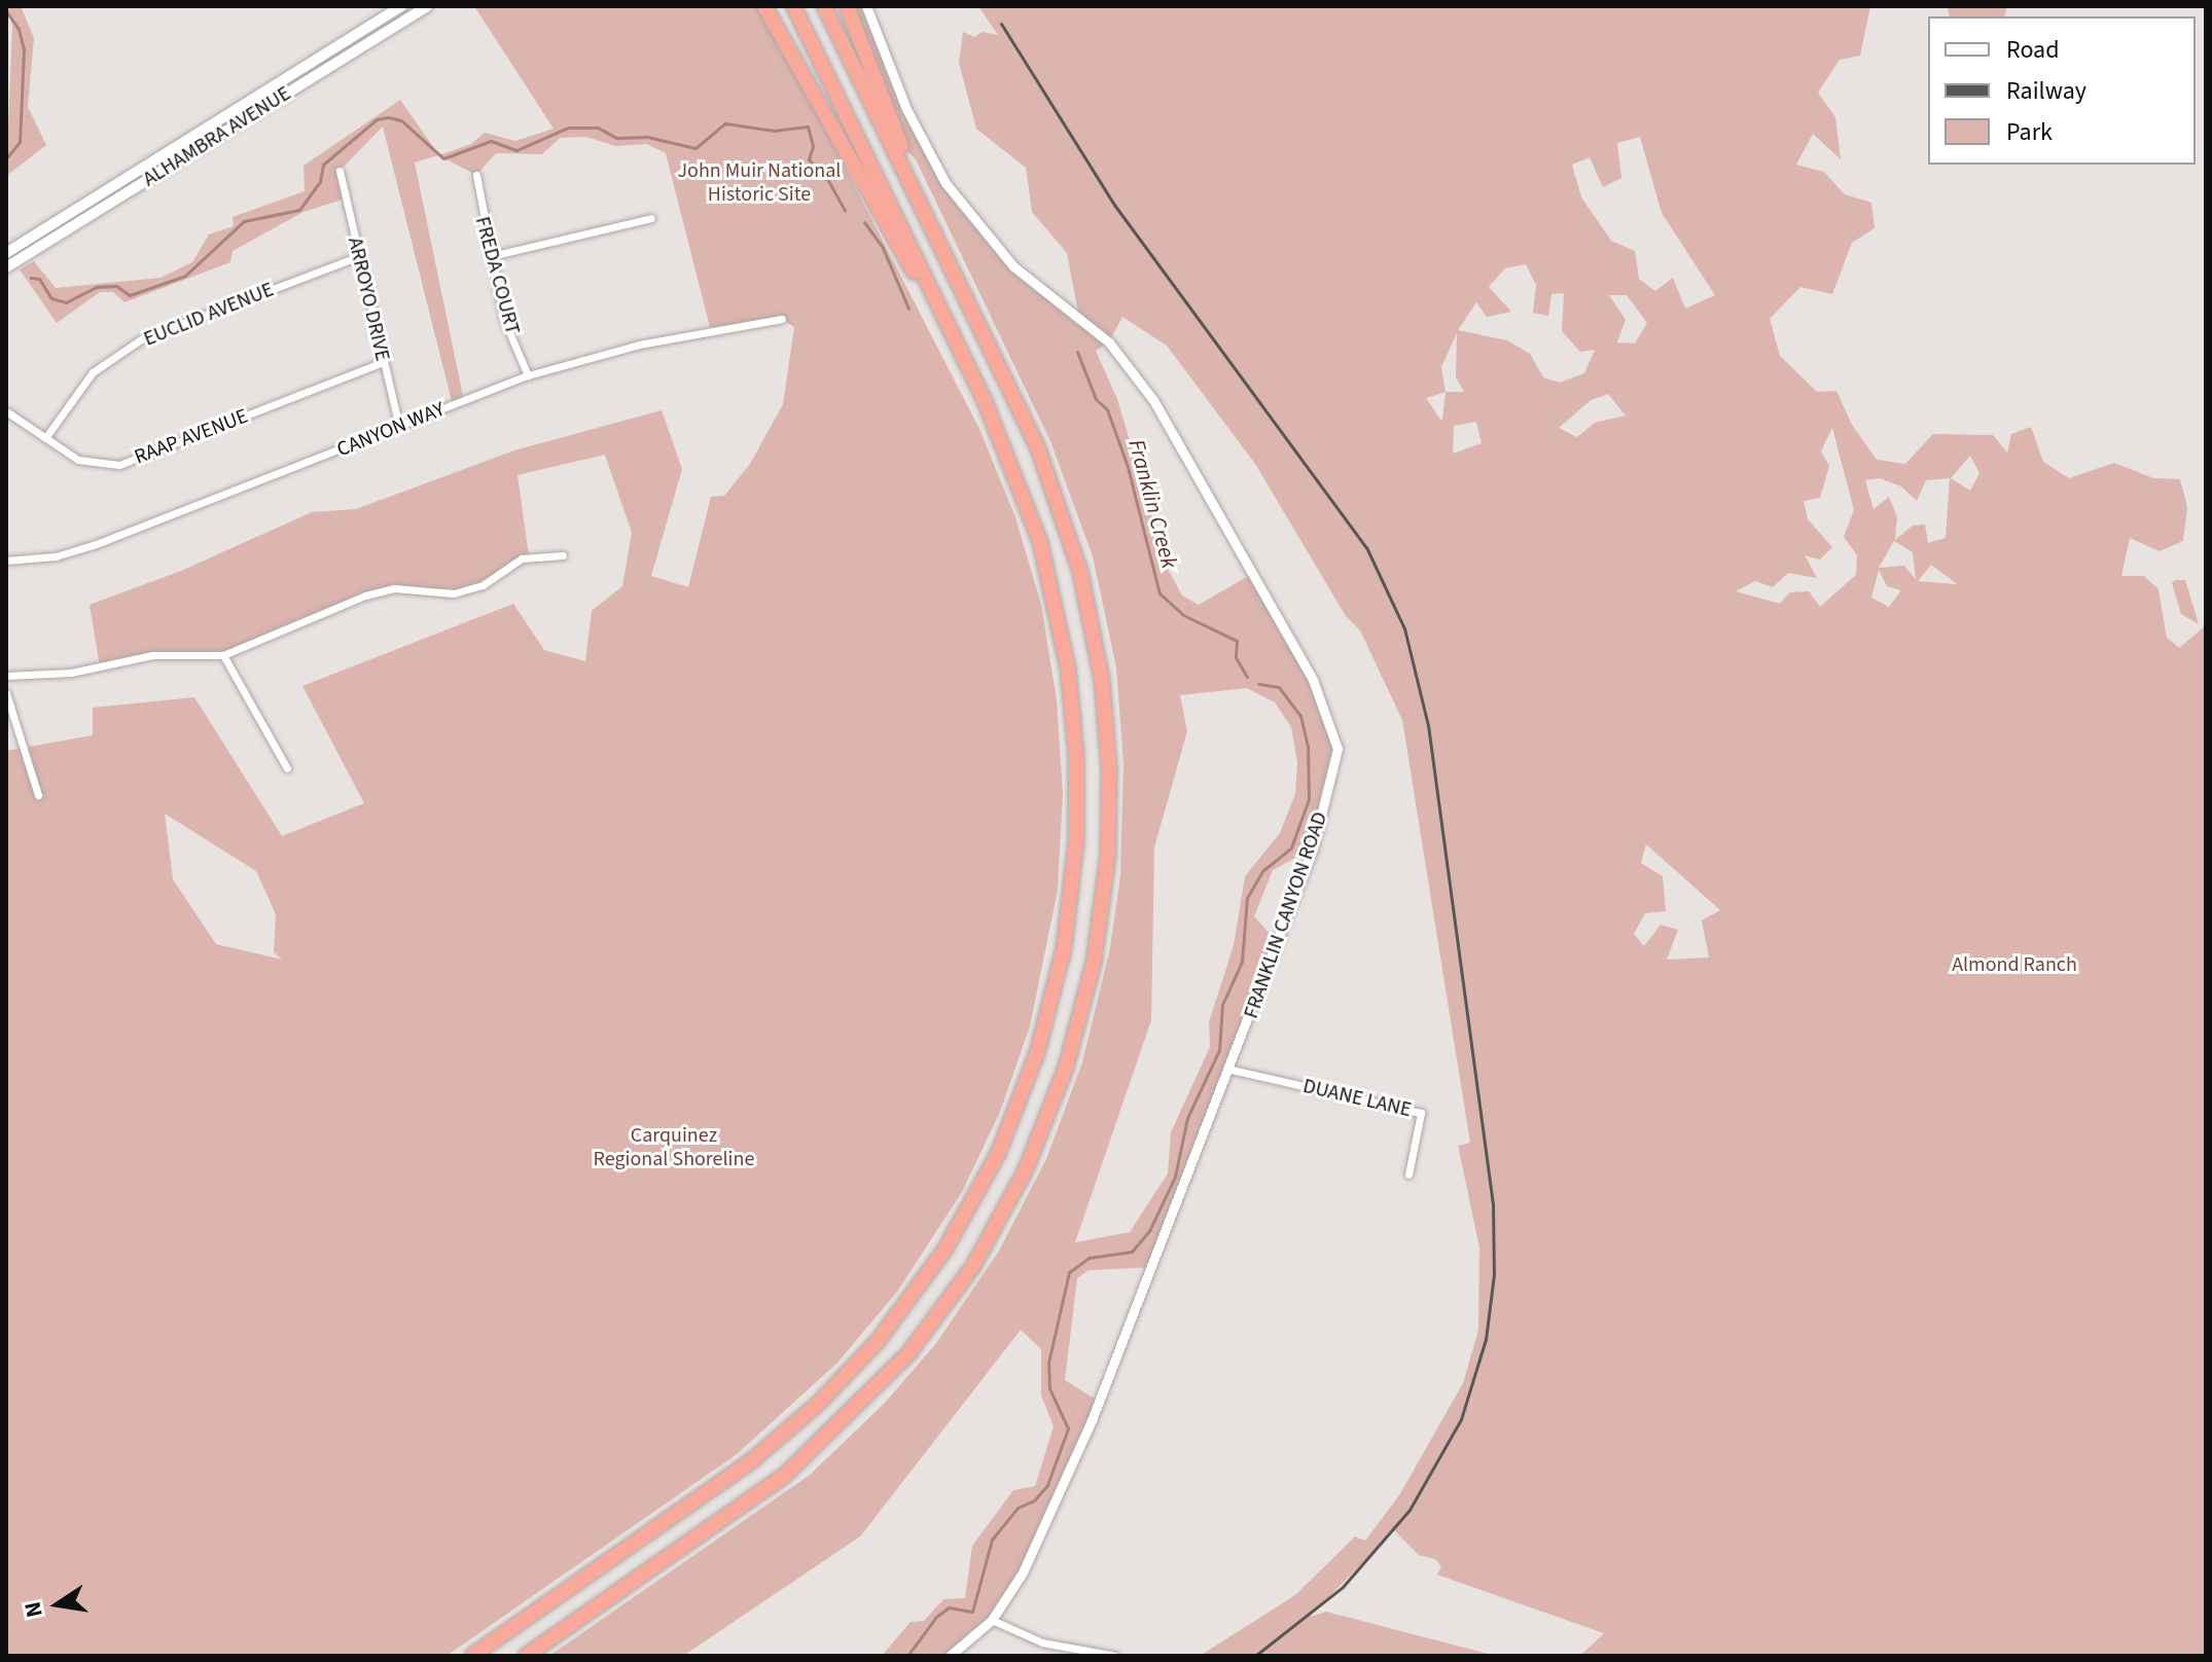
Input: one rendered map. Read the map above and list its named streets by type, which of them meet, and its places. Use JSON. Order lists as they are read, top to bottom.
{
  "streets": {
    "main road": ["ALHAMBRA AVENUE"],
    "street": [
      "FREDA COURT",
      "ARROYO DRIVE",
      "EUCLID AVENUE",
      "CANYON WAY",
      "RAAP AVENUE",
      "FRANKLIN CANYON ROAD",
      "DUANE LANE"
    ]
  },
  "crossings": [
    ["FREDA COURT", "CANYON WAY"],
    ["ARROYO DRIVE", "EUCLID AVENUE"],
    ["ARROYO DRIVE", "CANYON WAY"],
    ["ARROYO DRIVE", "RAAP AVENUE"],
    ["EUCLID AVENUE", "RAAP AVENUE"],
    ["FRANKLIN CANYON ROAD", "DUANE LANE"]
  ],
  "water": ["Franklin Creek"],
  "parks": ["John Muir National Historic Site", "Almond Ranch", "Carquinez Regional Shoreline"],
  "legend": ["Road", "Railway", "Park"],
  "north": "left"
}
